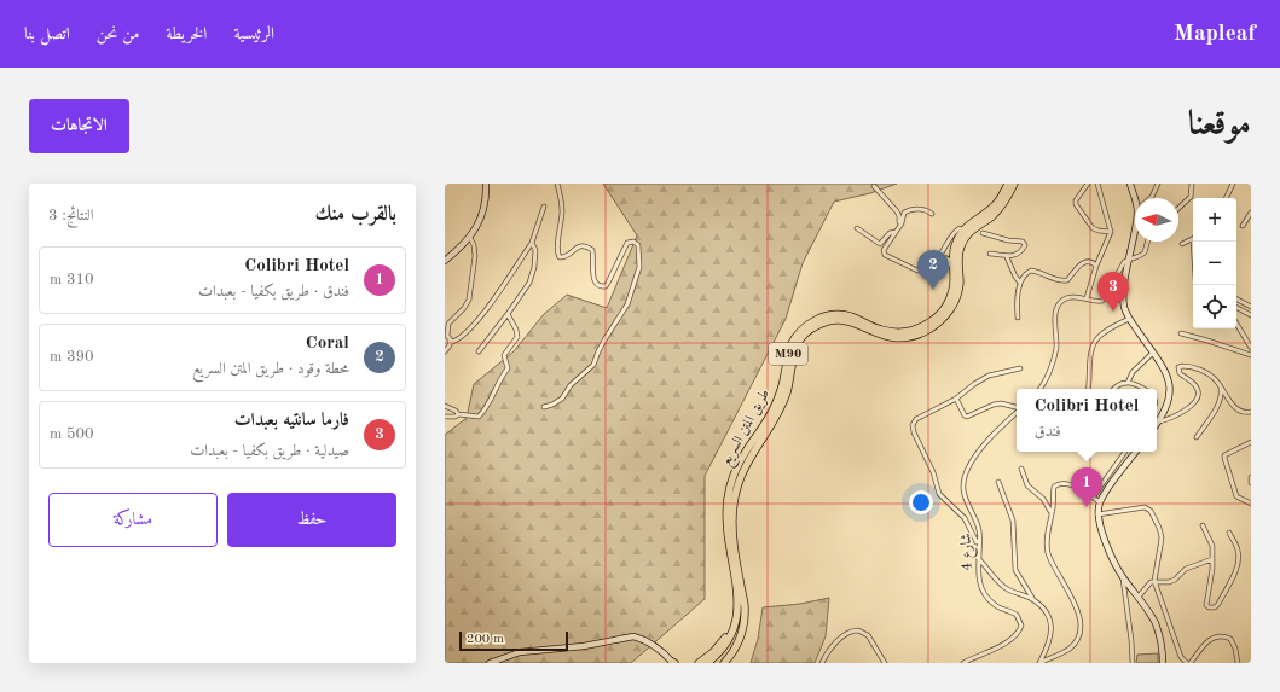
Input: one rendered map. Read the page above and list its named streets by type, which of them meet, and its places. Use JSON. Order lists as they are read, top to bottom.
{
  "streets": {
    "highway": ["M90", "طريق المتن السريع"],
    "street": ["شارع 4"]
  },
  "scale_bar": "200 m",
  "north": "left",
  "page": {
    "header": "Mapleaf",
    "nav": [
      "الرئيسية",
      "الخريطة",
      "من نحن",
      "اتصل بنا"
    ],
    "title": "موقعنا",
    "buttons": [
      "الاتجاهات",
      ["حفظ", "مشاركة"]
    ],
    "heading": ["بالقرب منك", "النتائج: 3"],
    "map_buttons": ["+", "−"],
    "list": [
      {
        "mark": "1",
        "name": "Colibri Hotel",
        "note": "فندق · طريق بكفيا - بعبدات",
        "value": "310 m"
      },
      {
        "mark": "2",
        "name": "Coral",
        "note": "محطة وقود · طريق المتن السريع",
        "value": "390 m"
      },
      {
        "mark": "3",
        "name": "فارما سانتيه بعبدات",
        "note": "صيدلية · طريق بكفيا - بعبدات",
        "value": "500 m"
      }
    ],
    "pins": ["2", "3", "1"],
    "popup": ["Colibri Hotel", "فندق"],
    "scale": "200 m"
  }
}
